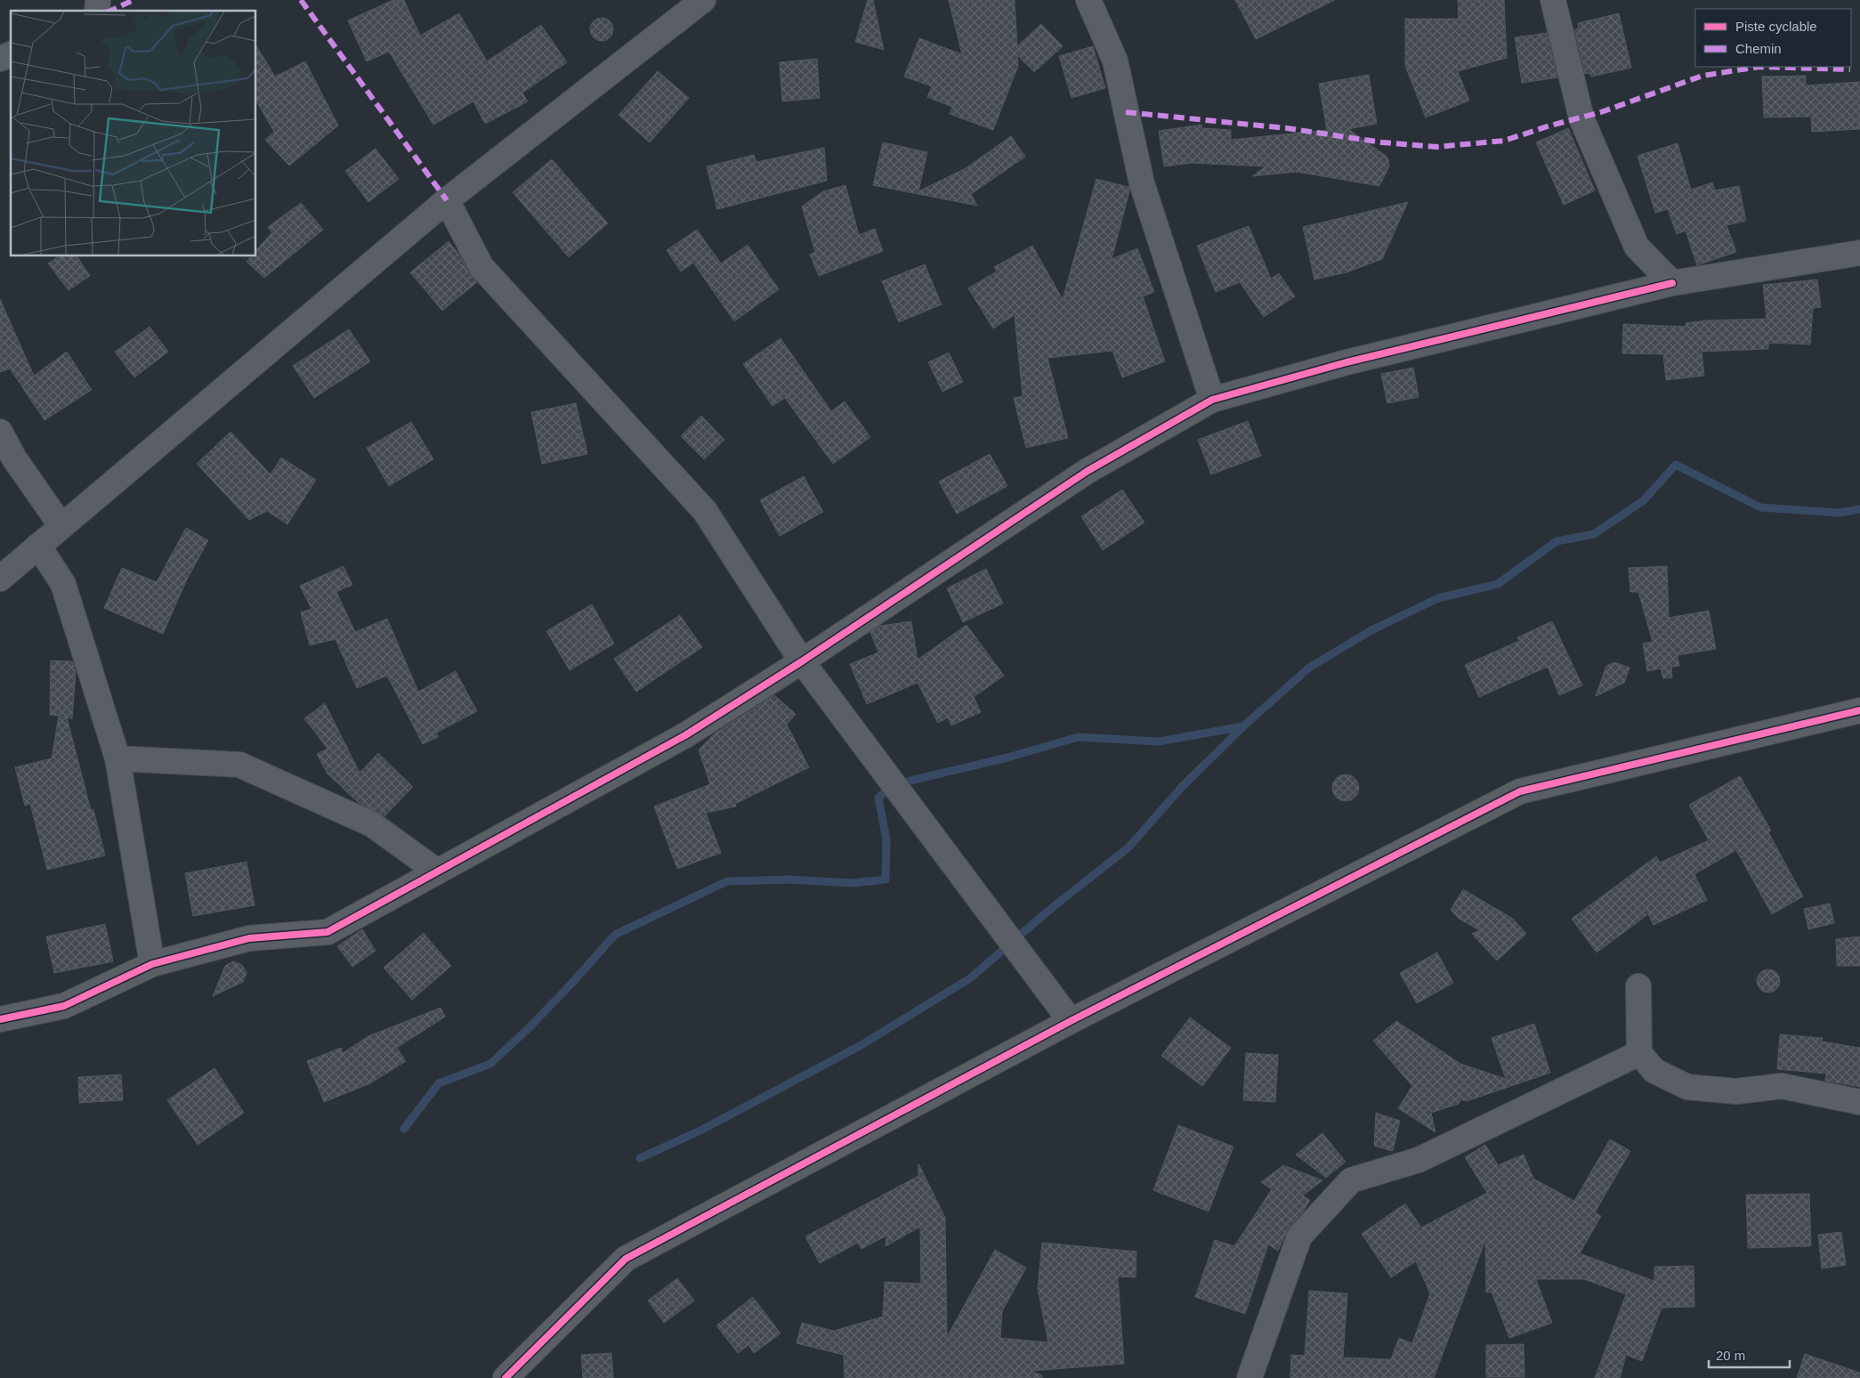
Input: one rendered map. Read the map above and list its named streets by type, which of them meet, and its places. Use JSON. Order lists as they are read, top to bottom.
{
  "legend": ["Piste cyclable", "Chemin"],
  "scale_bar": "20 m"
}
